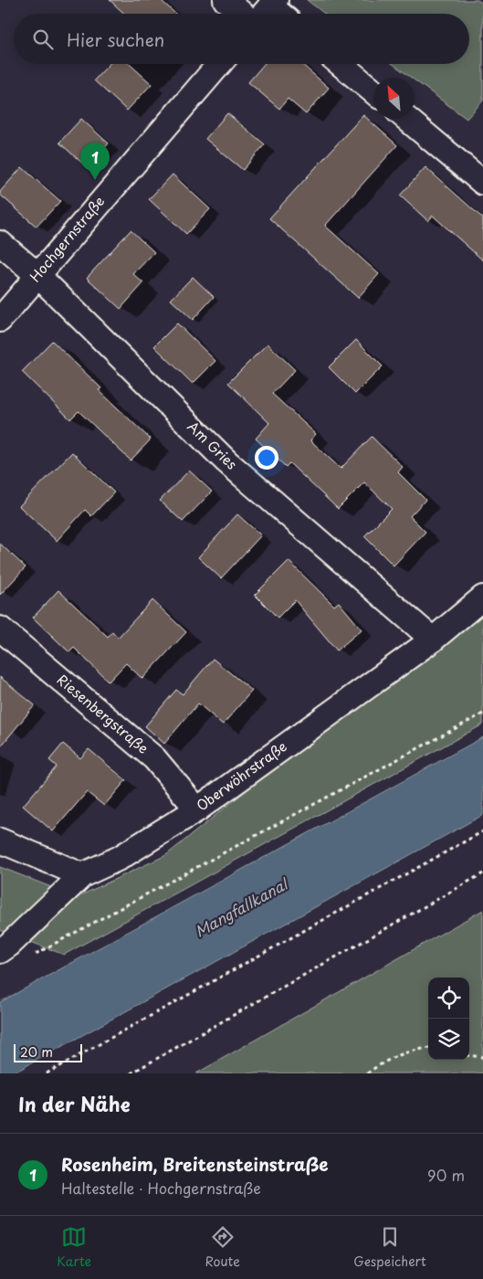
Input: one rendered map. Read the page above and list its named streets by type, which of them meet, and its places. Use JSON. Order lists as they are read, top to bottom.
{
  "streets": {
    "street": [
      "Hochgernstraße",
      "Am Gries",
      "Riesenbergstraße",
      "Oberwöhrstraße"
    ]
  },
  "crossings": [
    ["Hochgernstraße", "Am Gries"],
    ["Am Gries", "Oberwöhrstraße"],
    ["Riesenbergstraße", "Oberwöhrstraße"]
  ],
  "water": ["Mangfallkanal"],
  "scale_bar": "20 m",
  "north": "top left",
  "page": {
    "search": "Hier suchen",
    "pins": "1",
    "scale": "20 m",
    "heading": "In der Nähe",
    "list": [
      {
        "mark": "1",
        "name": "Rosenheim, Breitensteinstraße",
        "note": "Haltestelle · Hochgernstraße",
        "value": "90 m"
      }
    ],
    "nav": ["Karte", "Route", "Gespeichert"]
  }
}
